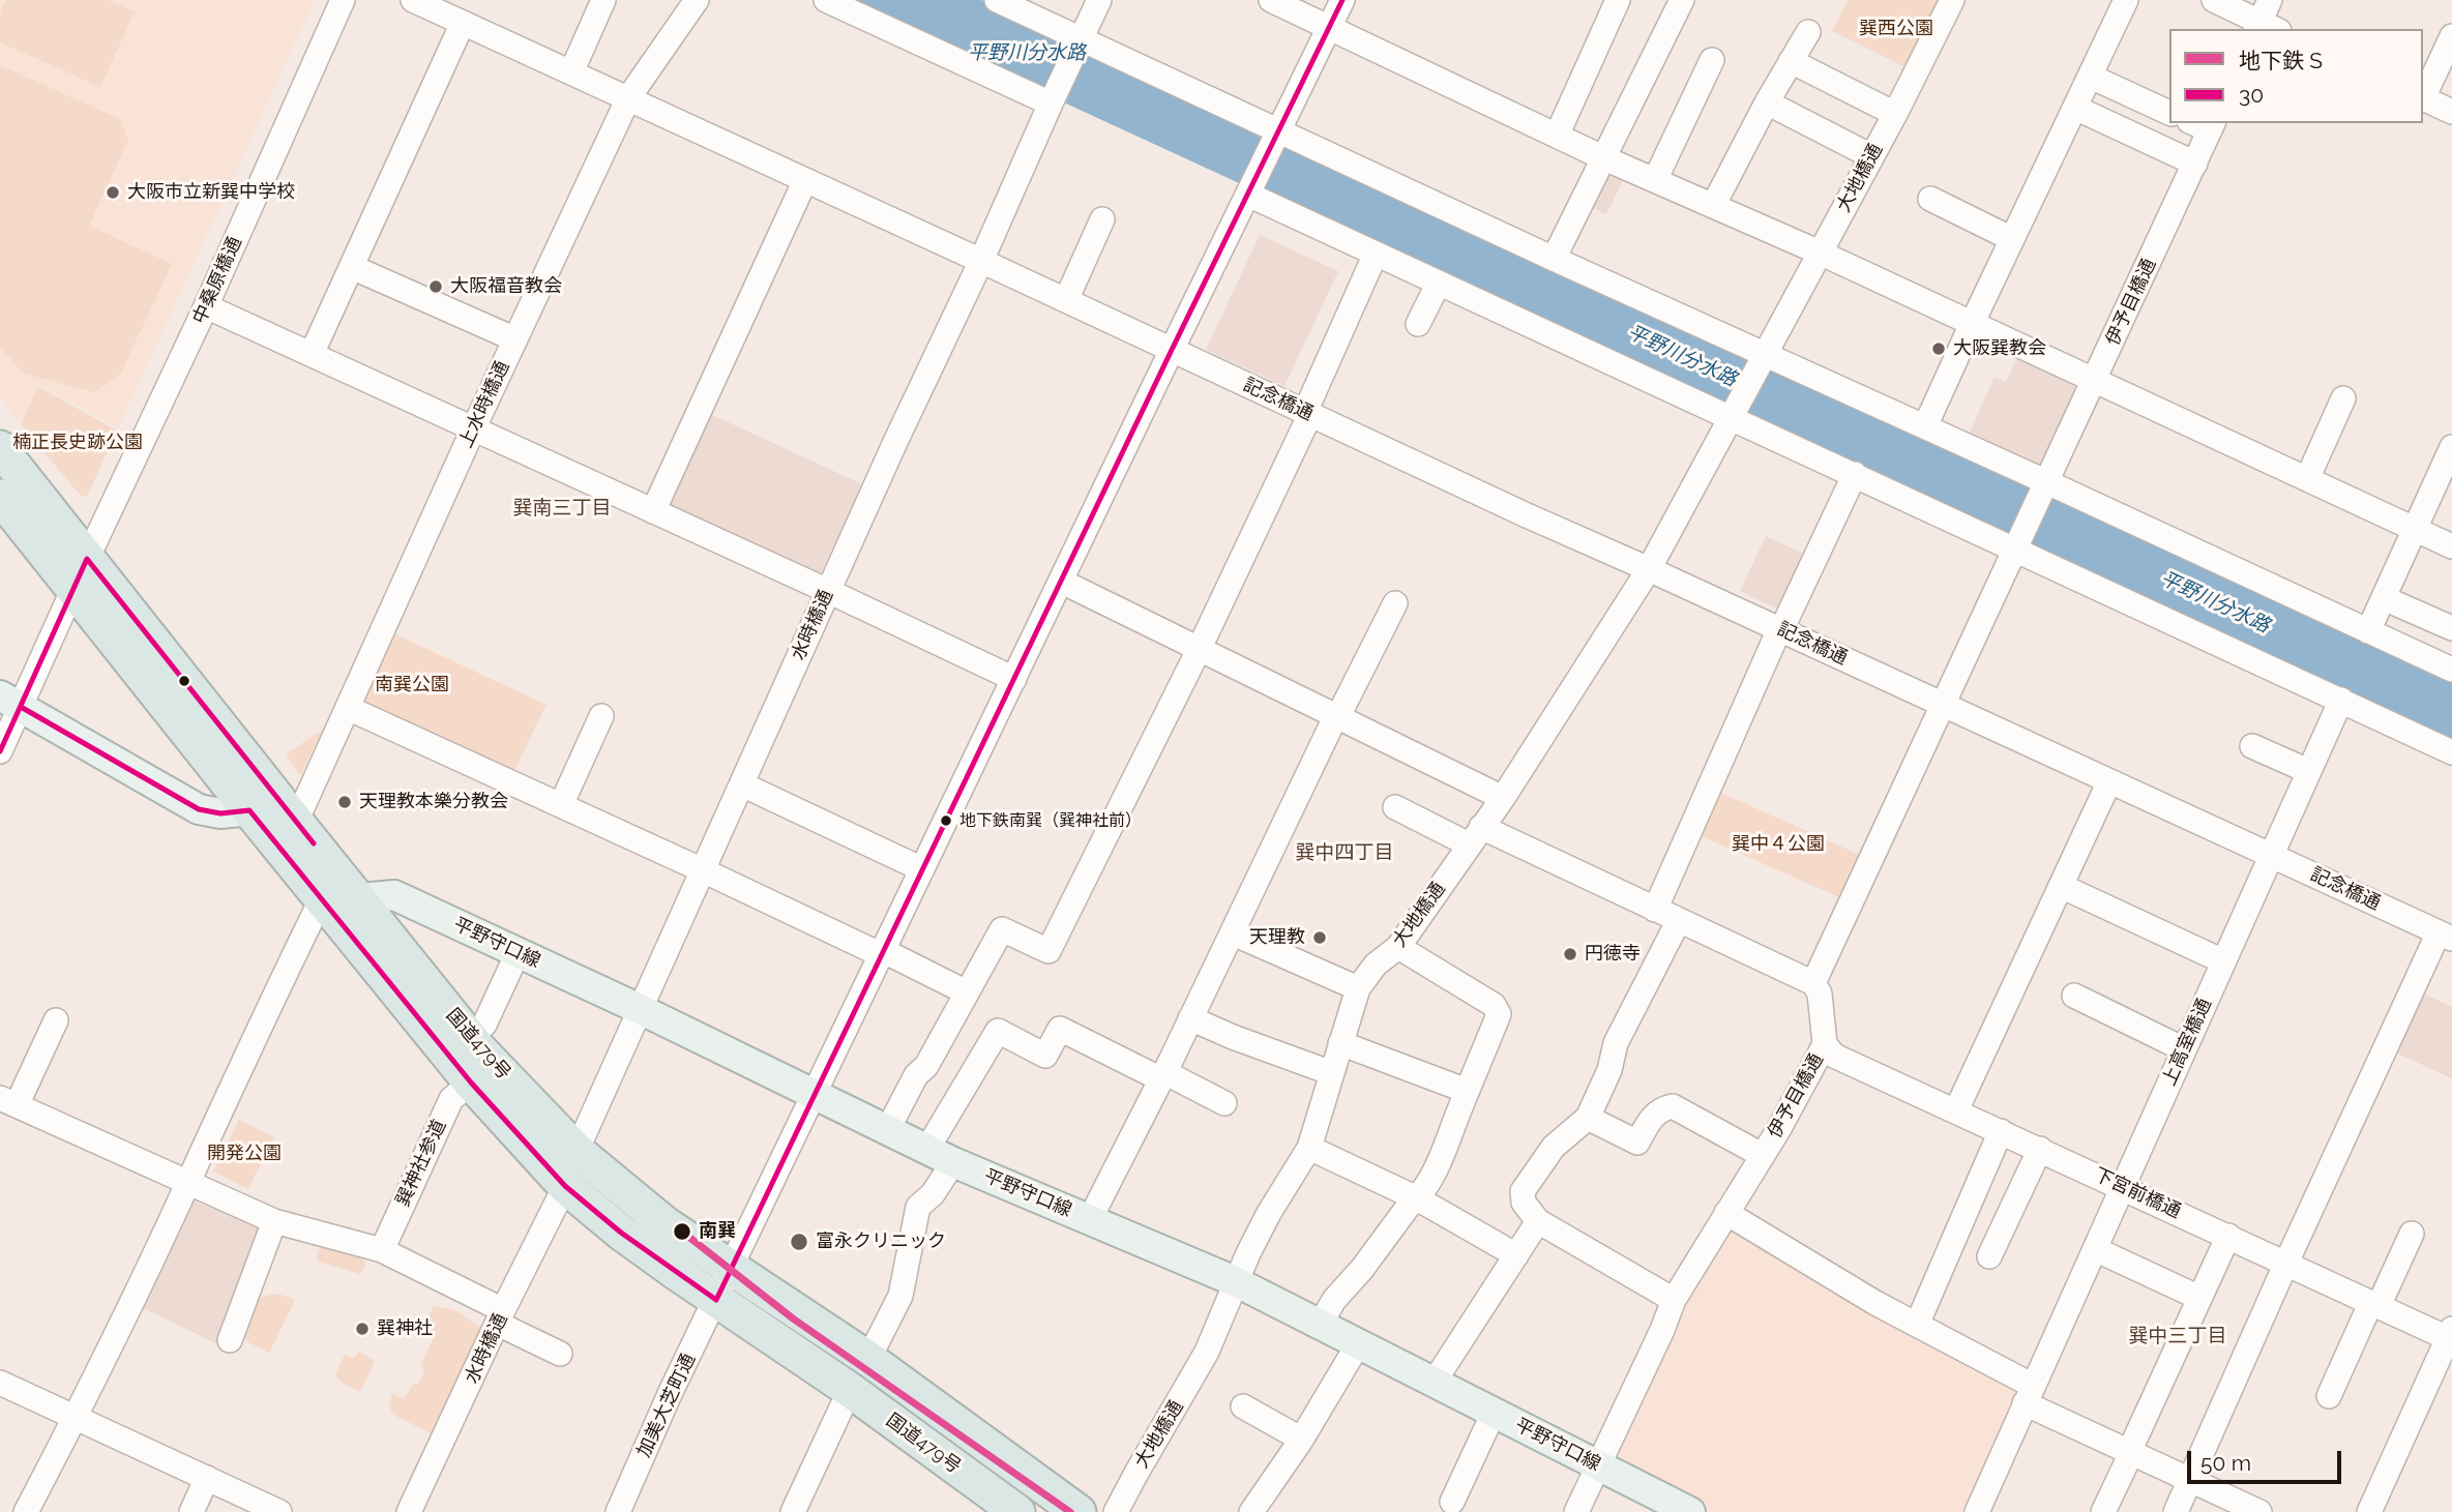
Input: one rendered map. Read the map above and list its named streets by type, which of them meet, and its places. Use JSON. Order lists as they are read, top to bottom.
{
  "streets": {
    "highway": ["国道479号"],
    "main road": ["平野守口線"],
    "street": [
      "大地橋通",
      "中桑原橋通",
      "伊予目橋通",
      "記念橋通",
      "上水時橋通",
      "水時橋通",
      "上高室橋通",
      "巽神社参道",
      "下宮前橋通",
      "加美大芝町通"
    ]
  },
  "crossings": [
    ["大地橋通", "記念橋通"],
    ["大地橋通", "平野守口線"],
    ["中桑原橋通", "国道479号"],
    ["伊予目橋通", "平野守口線"],
    ["伊予目橋通", "下宮前橋通"],
    ["記念橋通", "上水時橋通"],
    ["記念橋通", "水時橋通"],
    ["記念橋通", "上高室橋通"],
    ["記念橋通", "加美大芝町通"],
    ["上水時橋通", "国道479号"],
    ["水時橋通", "平野守口線"],
    ["水時橋通", "国道479号"],
    ["平野守口線", "国道479号"],
    ["平野守口線", "加美大芝町通"],
    ["上高室橋通", "下宮前橋通"],
    ["国道479号", "巽神社参道"],
    ["国道479号", "加美大芝町通"]
  ],
  "districts": ["巽南三丁目", "巽中四丁目", "巽中三丁目"],
  "water": ["平野川分水路"],
  "parks": [
    "巽西公園",
    "楠正長史跡公園",
    "南巽公園",
    "巽中４公園",
    "開発公園"
  ],
  "places": [
    "大阪市立新巽中学校",
    "大阪福音教会",
    "大阪巽教会",
    "天理教本樂分教会",
    "地下鉄南巽（巽神社前）",
    "天理教",
    "円徳寺",
    "南巽",
    "富永クリニック",
    "巽神社"
  ],
  "lines": ["transit line 30", "metro line S"],
  "legend": ["地下鉄 S", "30"],
  "scale_bar": "50 m"
}
